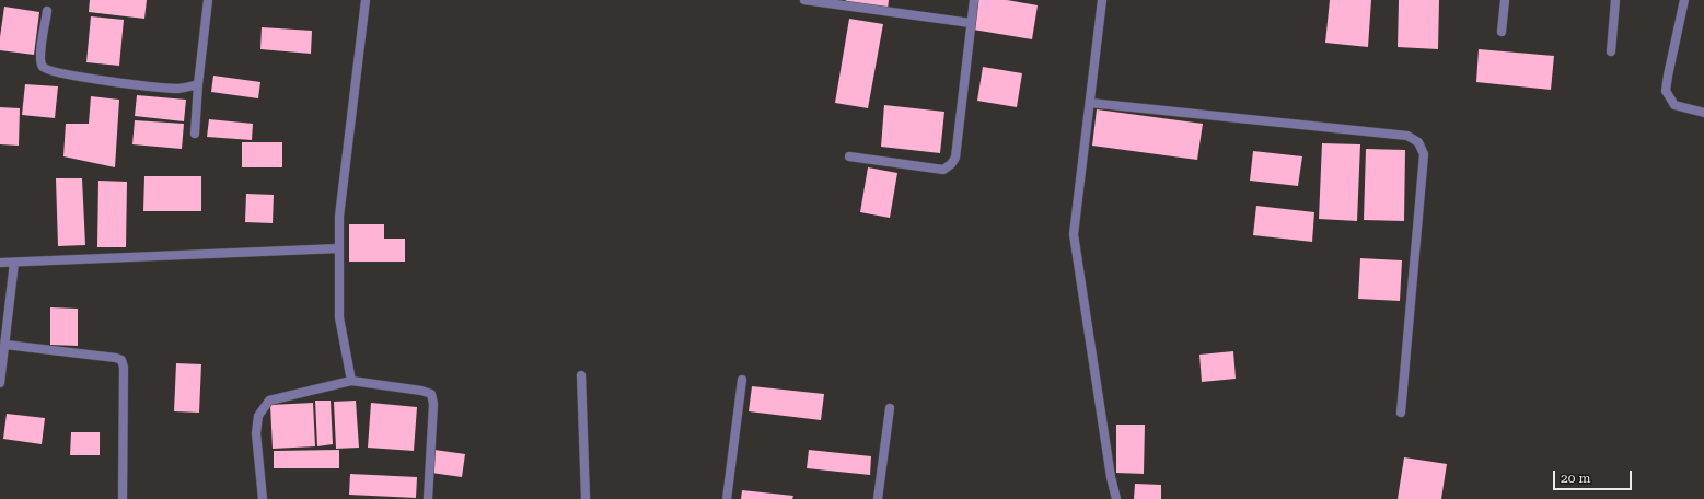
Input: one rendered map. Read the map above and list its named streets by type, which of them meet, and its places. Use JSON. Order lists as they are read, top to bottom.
{
  "scale_bar": "20 m"
}
